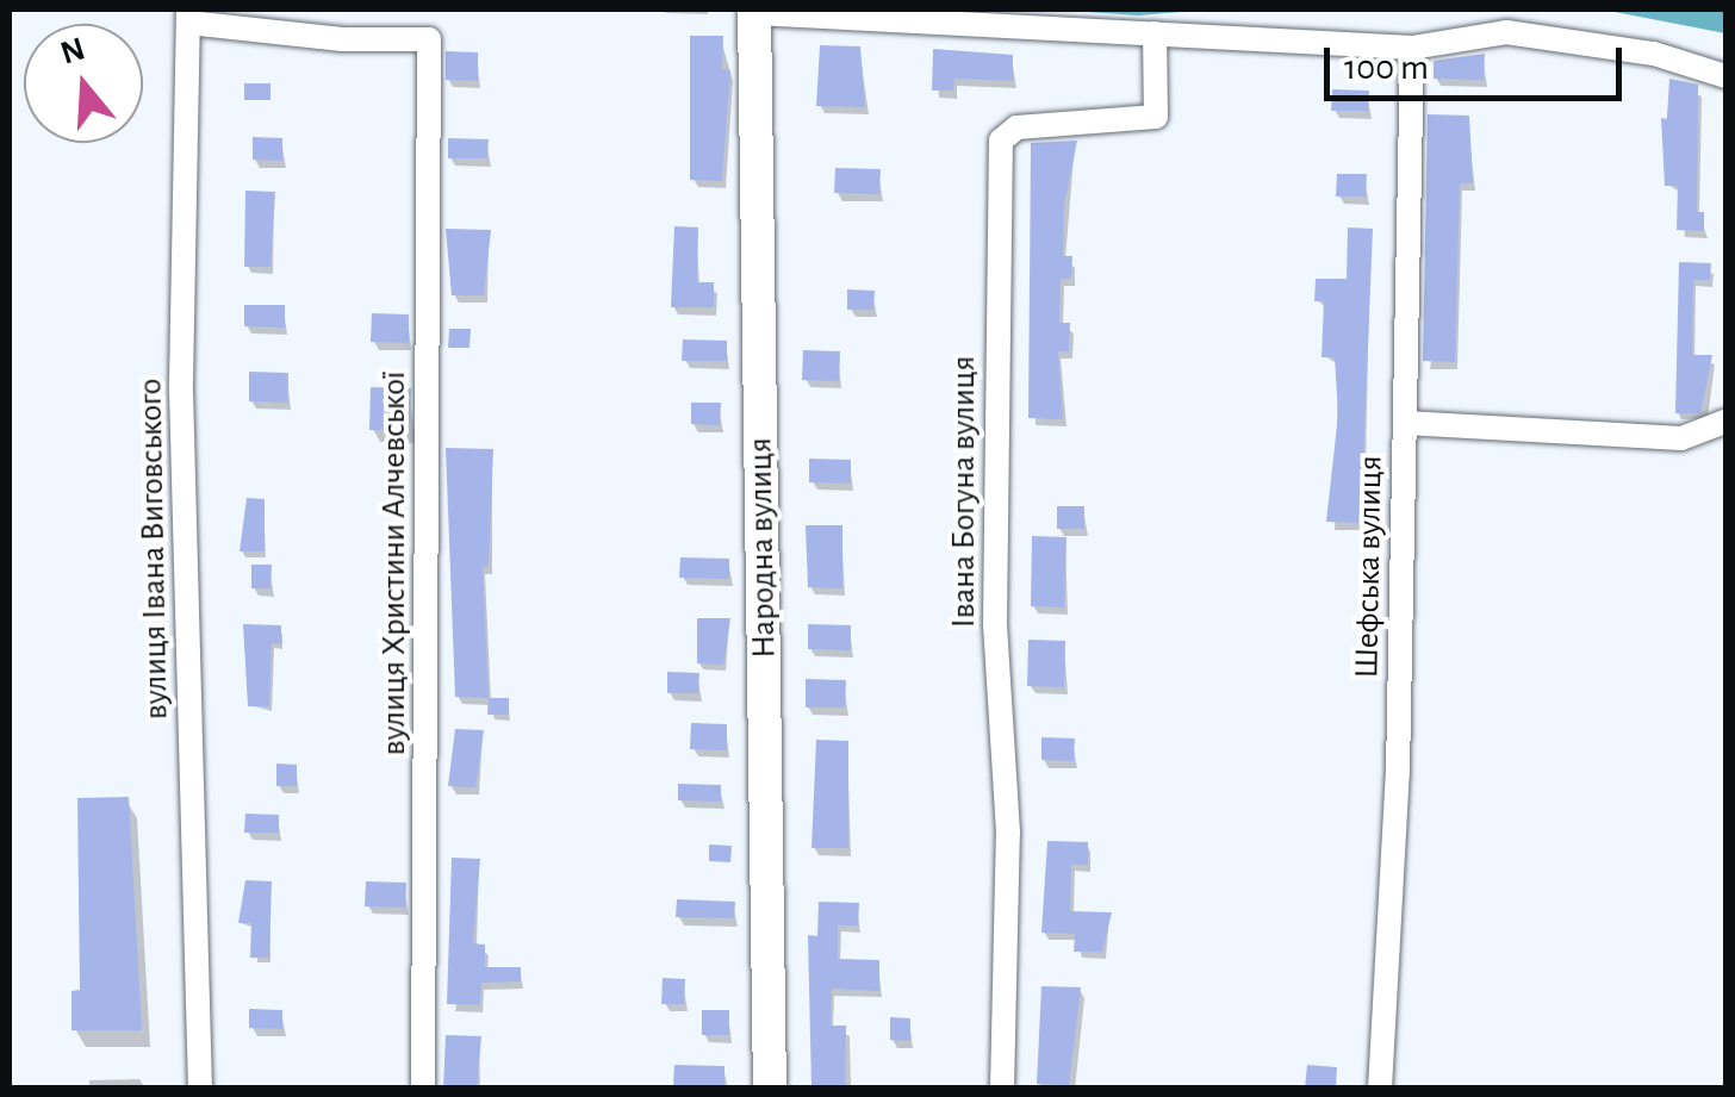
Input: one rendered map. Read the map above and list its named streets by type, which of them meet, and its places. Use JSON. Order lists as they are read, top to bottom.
{
  "streets": {
    "street": [
      "Івана Богуна вулиця",
      "Народна вулиця",
      "вулиця Івана Виговського",
      "вулиця Христини Алчевської",
      "Шефська вулиця"
    ]
  },
  "crossings": [
    ["вулиця Івана Виговського", "вулиця Христини Алчевської"]
  ],
  "scale_bar": "100 m",
  "north": "top"
}
